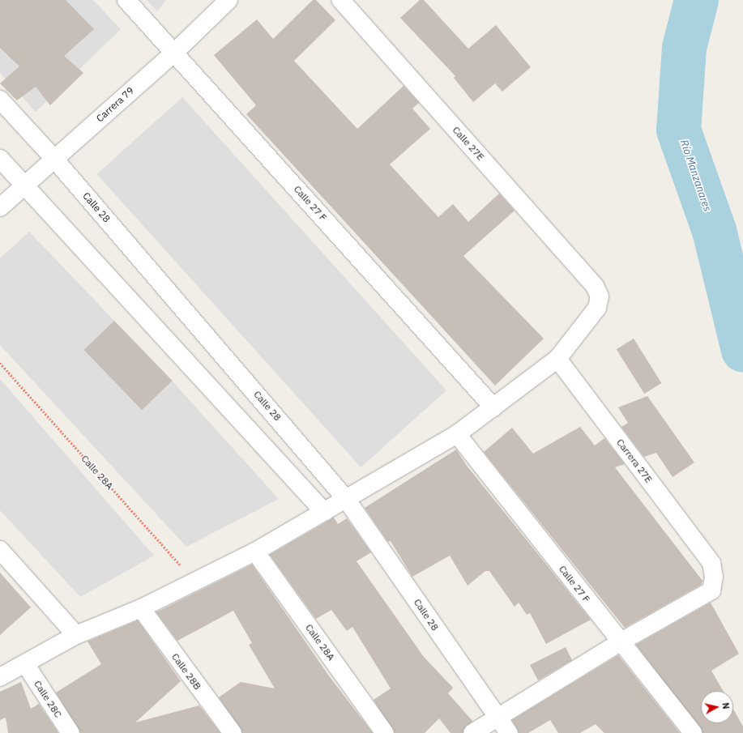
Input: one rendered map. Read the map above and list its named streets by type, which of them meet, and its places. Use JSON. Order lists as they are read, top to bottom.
{
  "streets": {
    "street": [
      "Carrera 79",
      "Calle 27E",
      "Calle 27 F",
      "Calle 28",
      "Carrera 27E",
      "Calle 28A",
      "Calle 28B",
      "Calle 28C"
    ]
  },
  "crossings": [
    ["Carrera 79", "Calle 27 F"],
    ["Carrera 79", "Calle 28"],
    ["Calle 27E", "Carrera 27E"],
    ["Calle 27 F", "Carrera 27E"]
  ],
  "water": ["Río Manzanares"],
  "north": "right"
}
